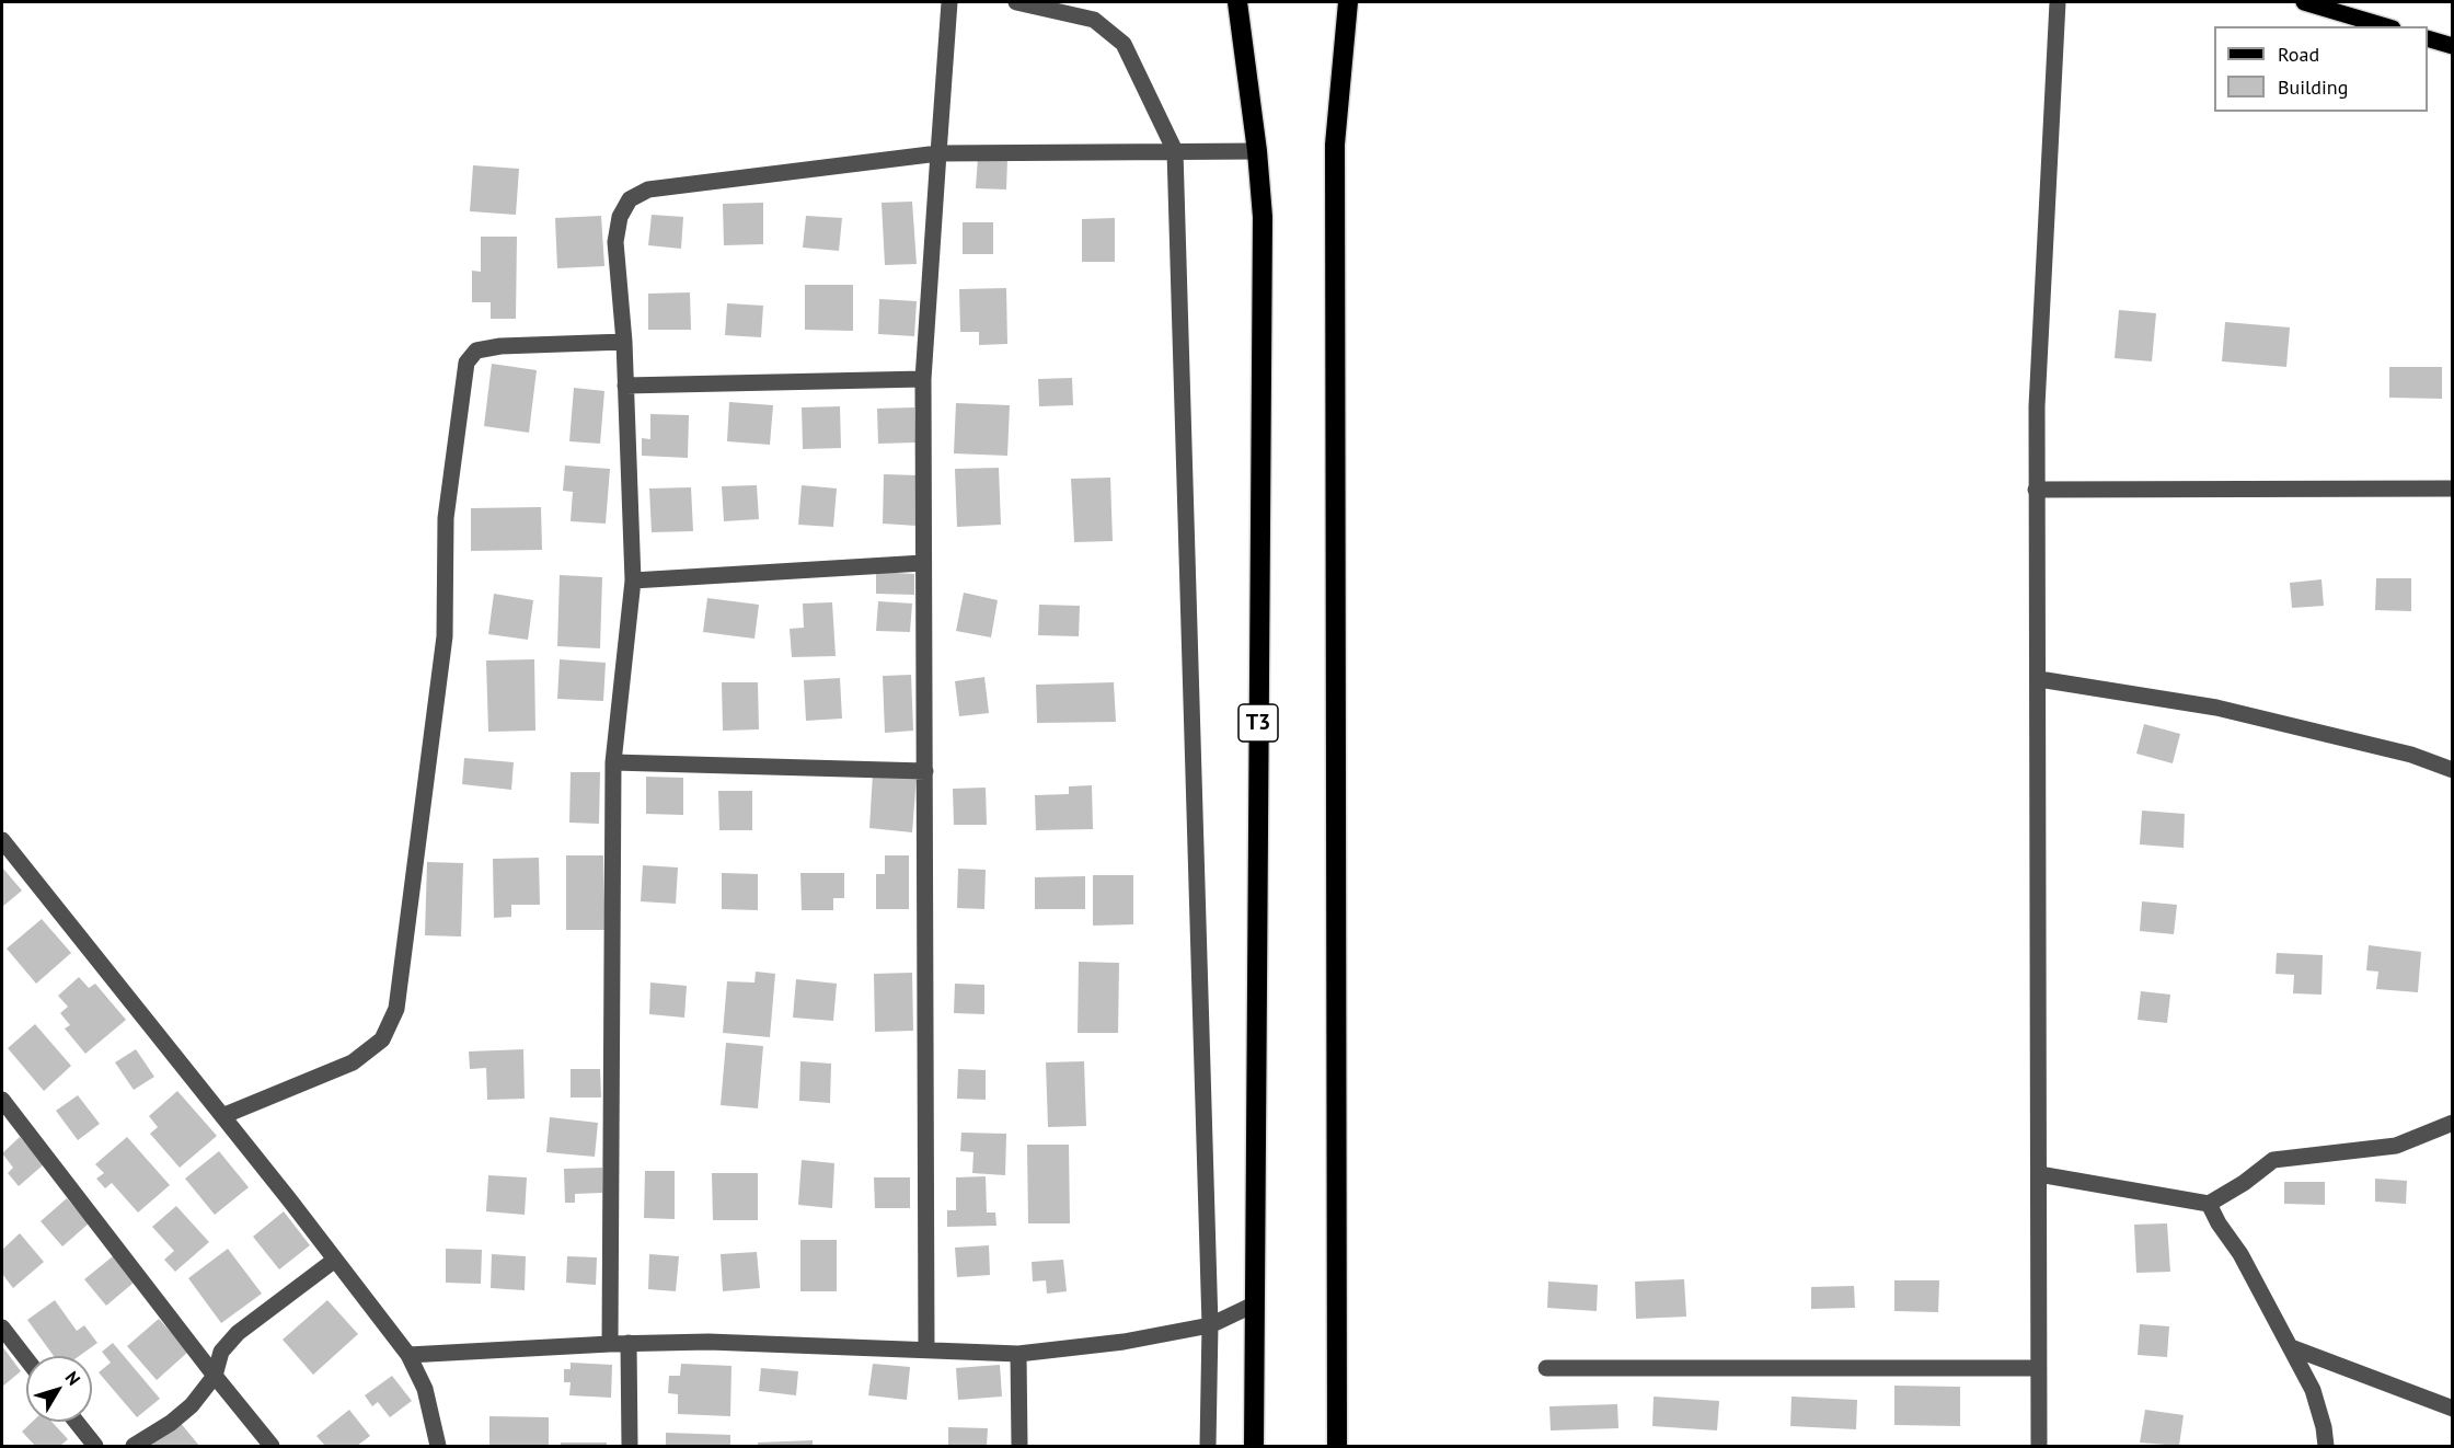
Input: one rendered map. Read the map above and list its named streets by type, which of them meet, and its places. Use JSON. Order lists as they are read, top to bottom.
{
  "streets": {
    "highway": ["T3"]
  },
  "legend": ["Road", "Building"],
  "north": "top right"
}
